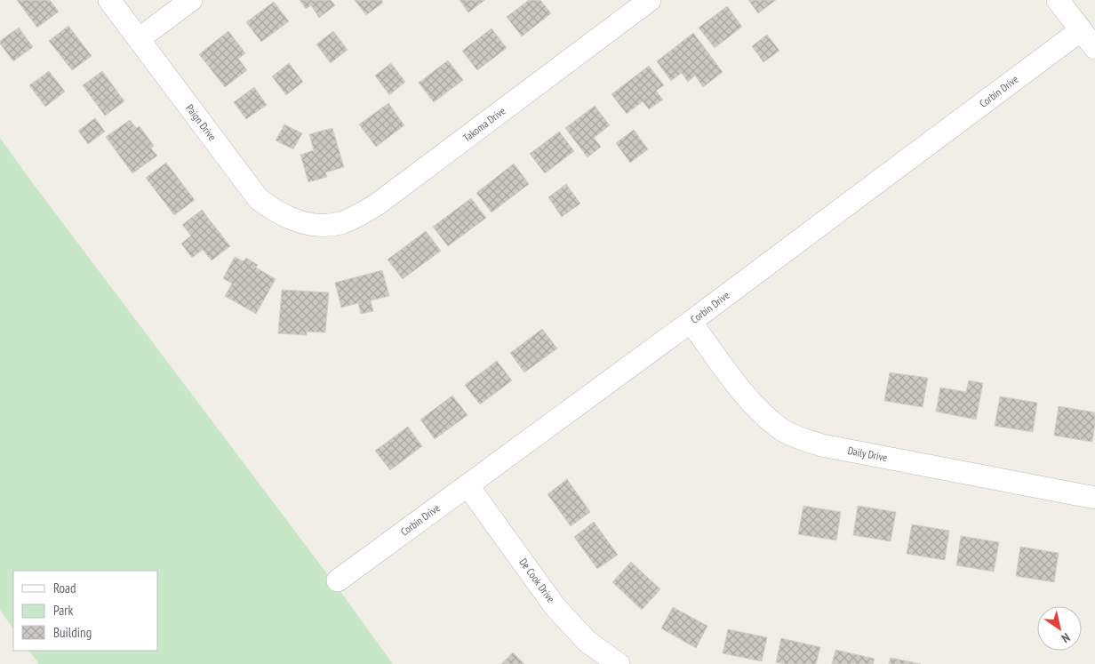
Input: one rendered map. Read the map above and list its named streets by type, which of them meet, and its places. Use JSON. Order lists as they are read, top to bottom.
{
  "streets": {
    "street": [
      "Corbin Drive",
      "Paign Drive",
      "Takoma Drive",
      "Daily Drive",
      "De Cook Drive"
    ]
  },
  "crossings": [
    ["Corbin Drive", "Daily Drive"],
    ["Corbin Drive", "De Cook Drive"],
    ["Paign Drive", "Takoma Drive"]
  ],
  "legend": ["Road", "Park", "Building"],
  "north": "bottom right"
}
